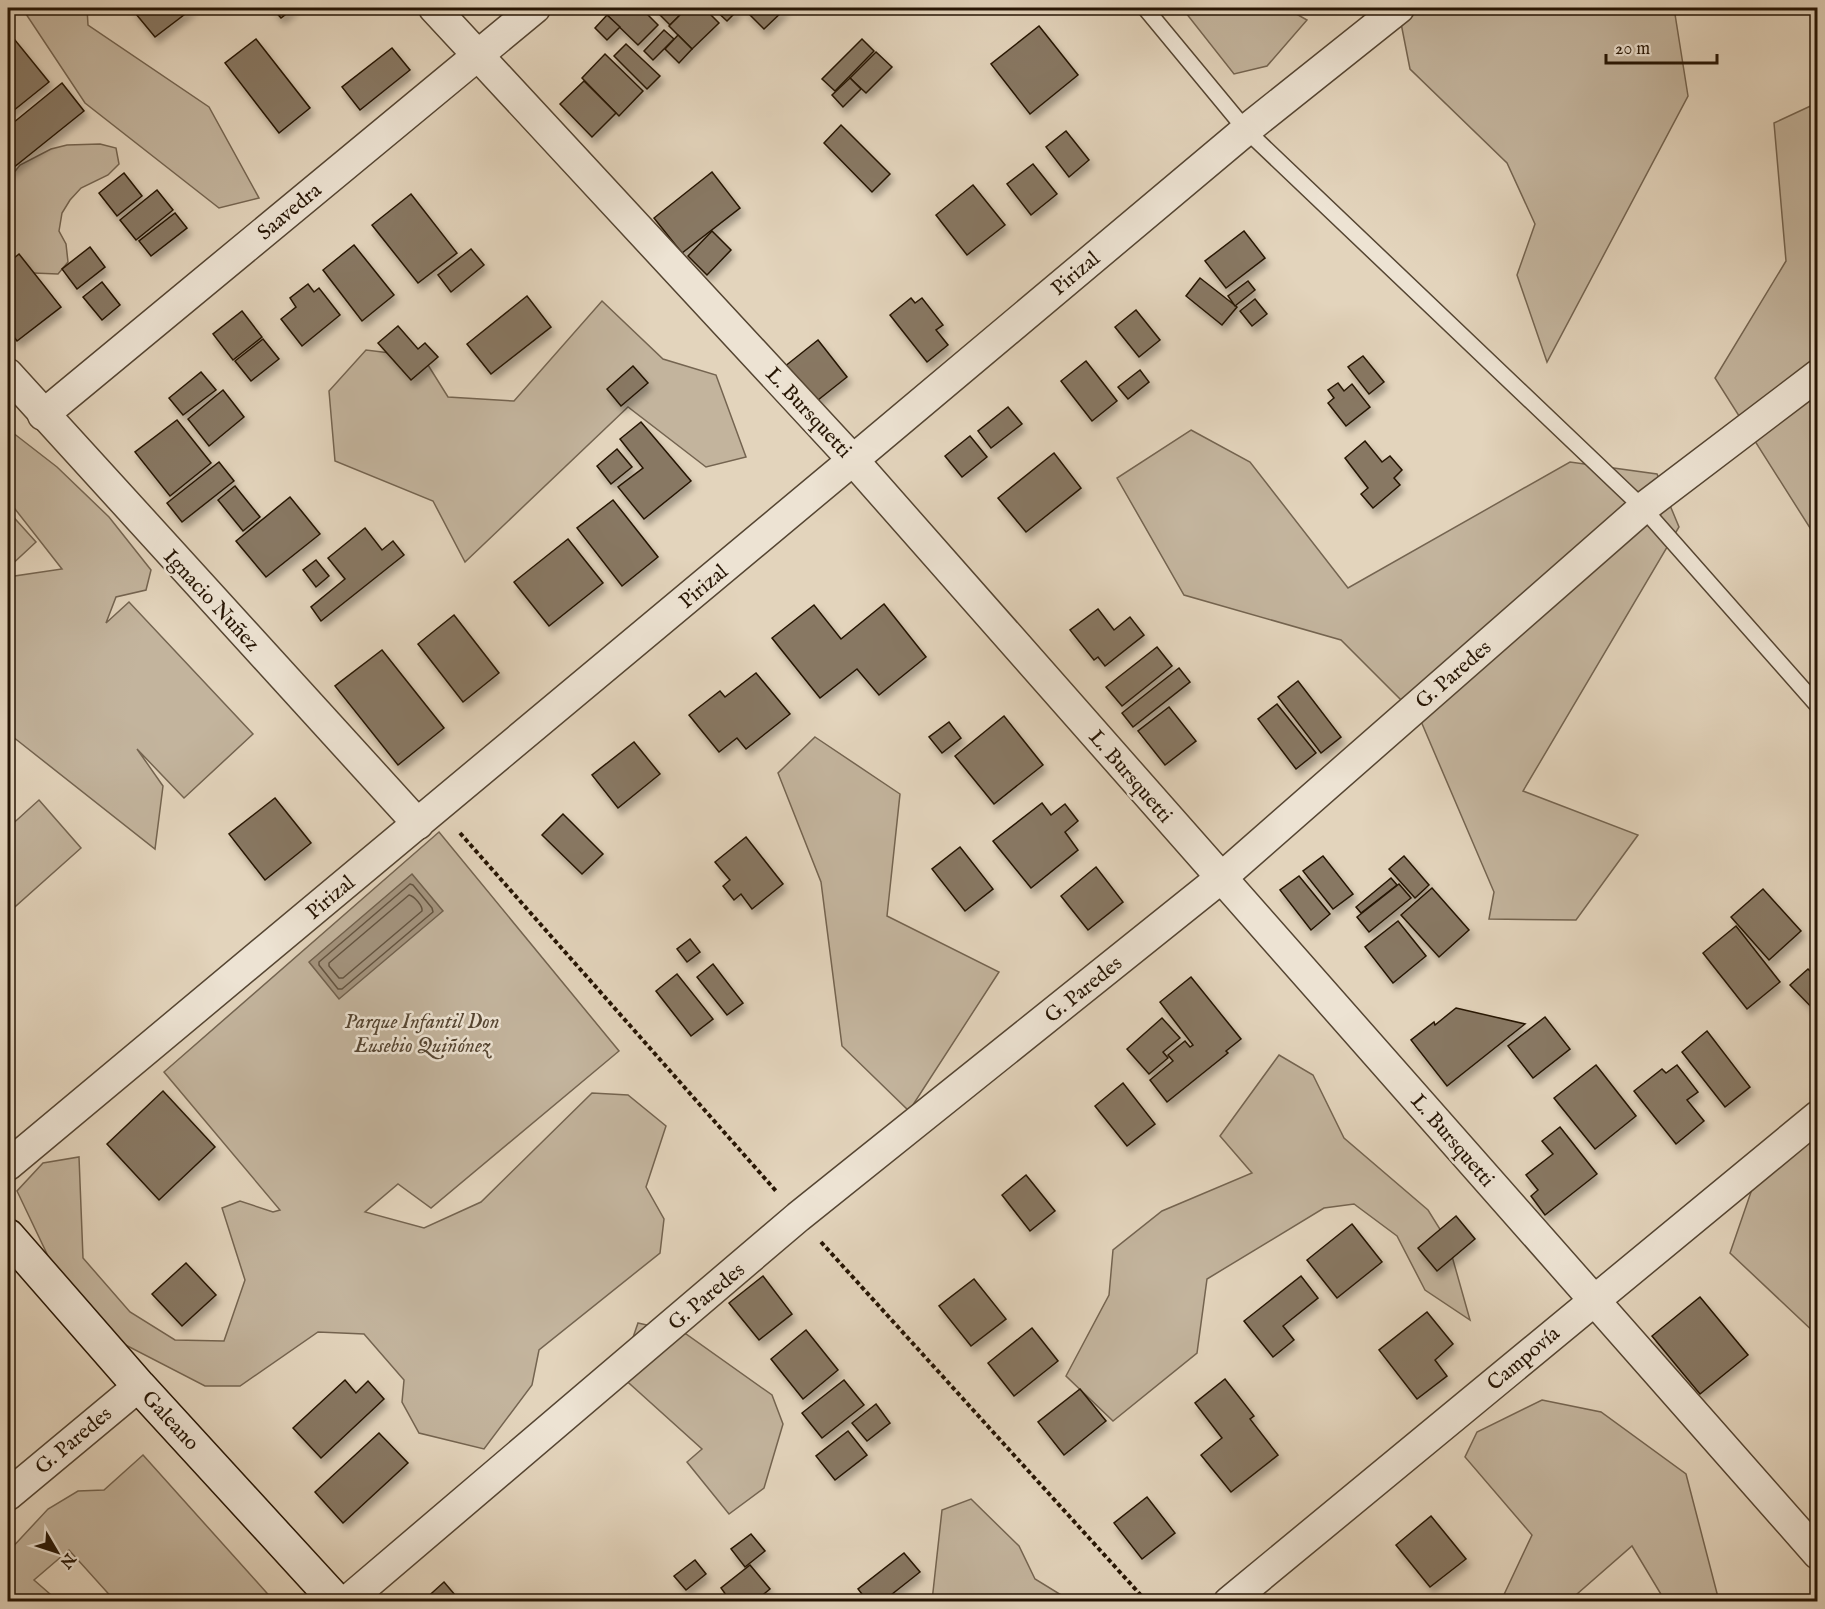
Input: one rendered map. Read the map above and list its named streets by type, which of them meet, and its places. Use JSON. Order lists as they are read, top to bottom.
{
  "streets": {
    "street": [
      "Saavedra",
      "Pirizal",
      "L. Bursquetti",
      "Ignacio Nuñez",
      "G. Paredes",
      "Campovía",
      "Galeano"
    ]
  },
  "crossings": [
    ["Saavedra", "L. Bursquetti"],
    ["Saavedra", "Ignacio Nuñez"],
    ["Pirizal", "L. Bursquetti"],
    ["Pirizal", "Ignacio Nuñez"],
    ["L. Bursquetti", "G. Paredes"],
    ["L. Bursquetti", "Campovía"],
    ["G. Paredes", "Galeano"]
  ],
  "parks": ["Parque Infantil Don Eusebio Quiñónez"],
  "scale_bar": "20 m",
  "north": "bottom right"
}
